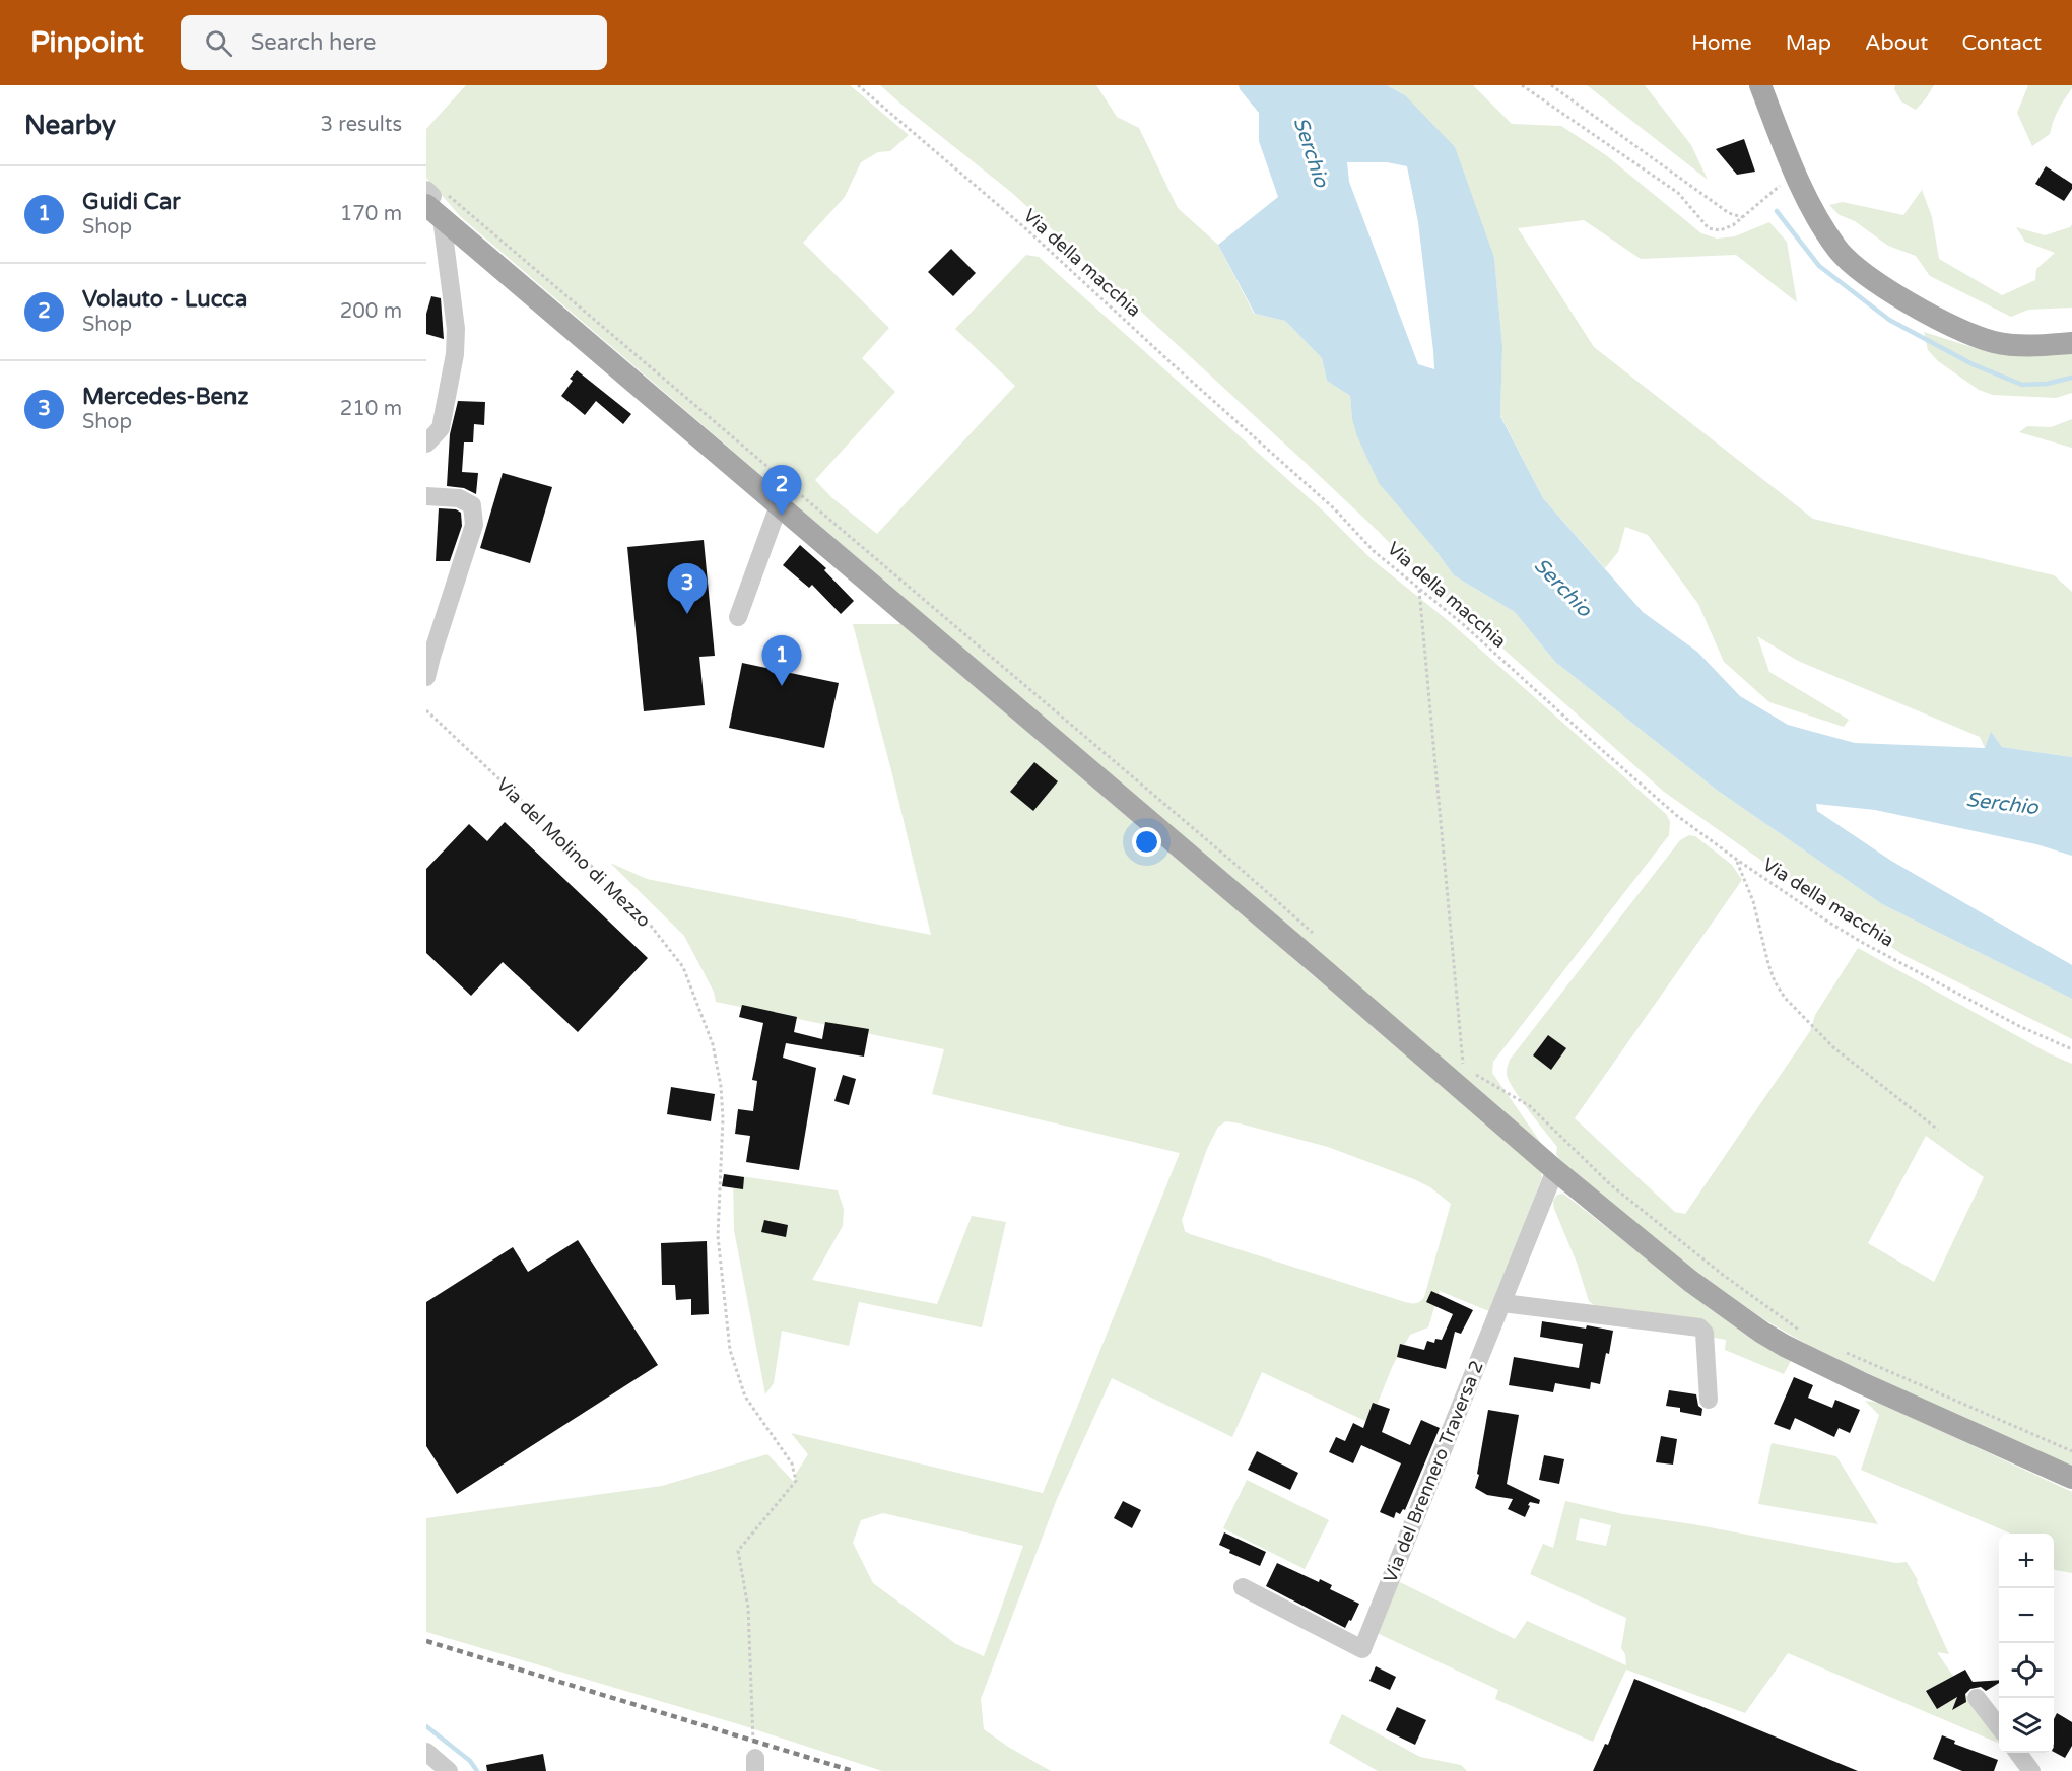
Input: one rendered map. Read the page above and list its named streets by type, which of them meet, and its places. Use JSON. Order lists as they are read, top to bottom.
{
  "streets": {
    "street": ["Via del Brennero Traversa 2"],
    "path": ["Via della macchia", "Via del Molino di Mezzo"]
  },
  "water": ["Serchio"],
  "page": {
    "header": "Pinpoint",
    "search": "Search here",
    "nav": [
      "Home",
      "Map",
      "About",
      "Contact"
    ],
    "heading": ["Nearby", "3 results"],
    "list": [
      {
        "mark": "1",
        "name": "Guidi Car",
        "note": "Shop",
        "value": "170 m"
      },
      {
        "mark": "2",
        "name": "Volauto - Lucca",
        "note": "Shop",
        "value": "200 m"
      },
      {
        "mark": "3",
        "name": "Mercedes-Benz",
        "note": "Shop",
        "value": "210 m"
      }
    ],
    "pins": ["2", "3", "1"],
    "map_buttons": ["+", "−"]
  }
}
